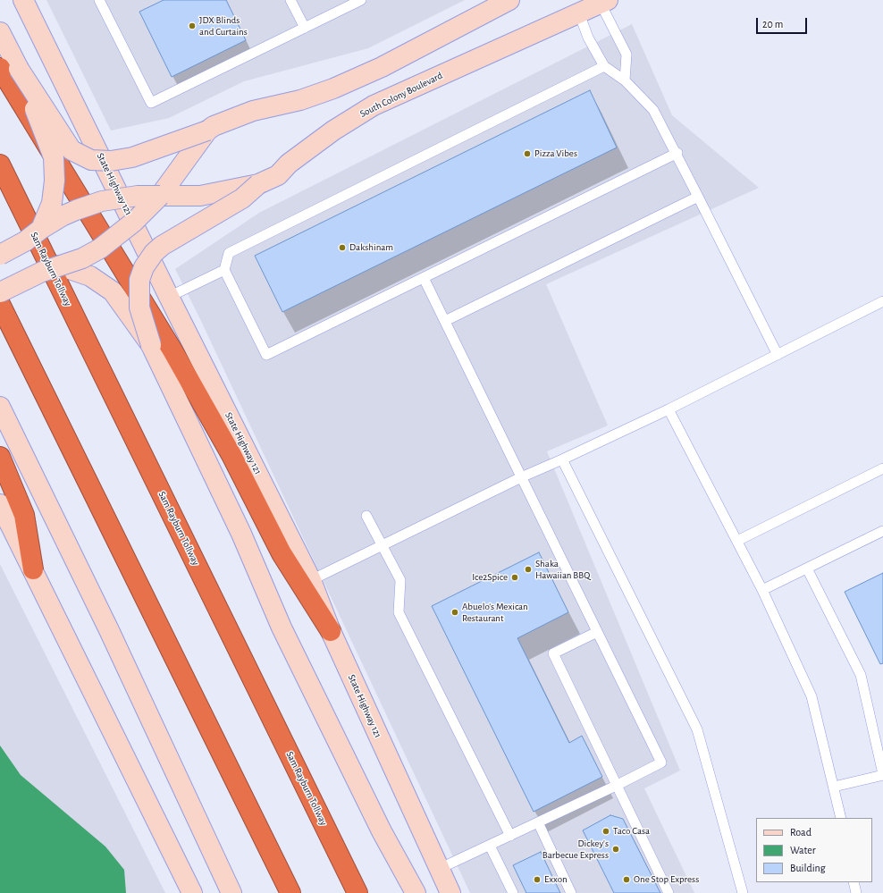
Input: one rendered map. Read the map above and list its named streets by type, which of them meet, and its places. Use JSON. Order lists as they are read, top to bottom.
{
  "streets": {
    "highway": ["Sam Rayburn Tollway"],
    "main road": ["South Colony Boulevard", "State Highway 121"]
  },
  "places": [
    "JDX Blinds and Curtains",
    "Pizza Vibes",
    "Dakshinam",
    "Shaka Hawaiian BBQ",
    "Ice2Spice",
    "Abuelo's Mexican Restaurant",
    "Taco Casa",
    "Dickey's Barbecue Express",
    "Exxon",
    "One Stop Express"
  ],
  "legend": ["Road", "Water", "Building"],
  "scale_bar": "20 m"
}
